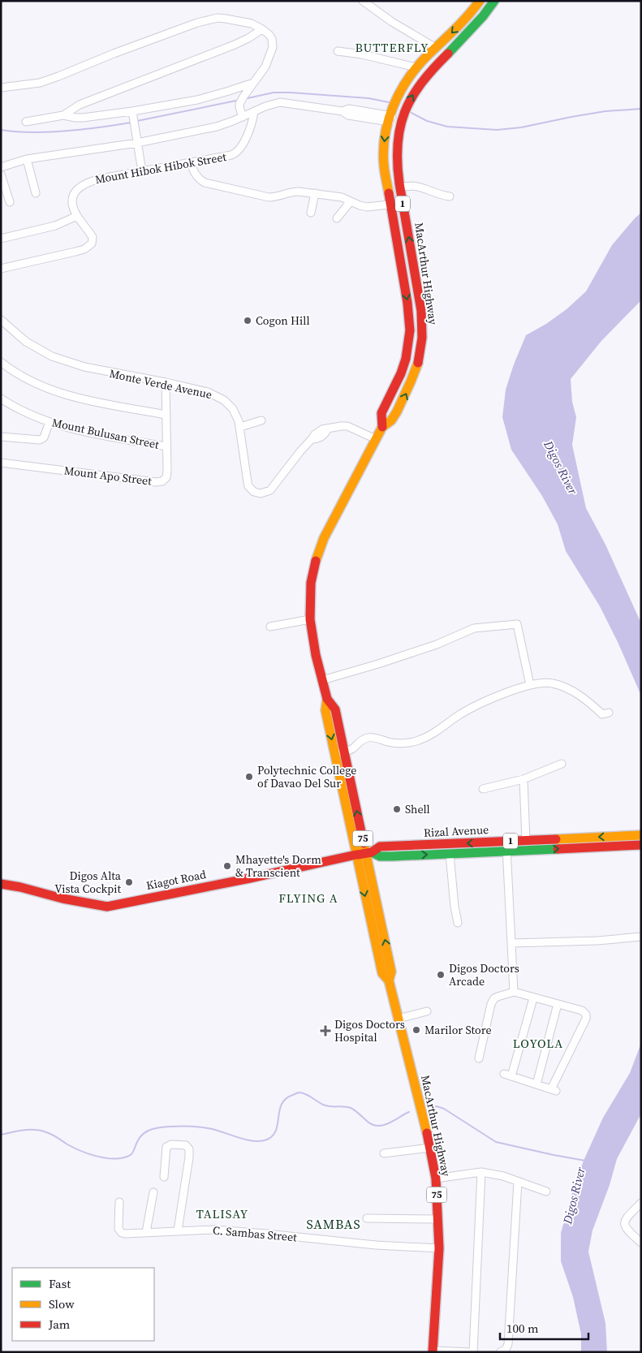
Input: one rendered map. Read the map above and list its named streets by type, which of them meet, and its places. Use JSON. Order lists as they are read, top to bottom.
{
  "streets": {
    "main road": [
      "1",
      "MacArthur Highway",
      "Rizal Avenue",
      "75",
      "Kiagot Road"
    ],
    "street": [
      "Mount Hibok Hibok Street",
      "Monte Verde Avenue",
      "Mount Bulusan Street",
      "Mount Apo Street",
      "C. Sambas Street"
    ]
  },
  "crossings": [
    ["MacArthur Highway", "Monte Verde Avenue"],
    ["MacArthur Highway", "Rizal Avenue"],
    ["MacArthur Highway", "Kiagot Road"],
    ["MacArthur Highway", "C. Sambas Street"],
    ["Monte Verde Avenue", "Mount Apo Street"],
    ["Mount Bulusan Street", "Mount Apo Street"],
    ["Rizal Avenue", "Kiagot Road"]
  ],
  "districts": [
    "BUTTERFLY",
    "FLYING A",
    "LOYOLA",
    "TALISAY",
    "SAMBAS"
  ],
  "water": ["Digos River"],
  "places": {
    "other": [
      "Cogon Hill",
      "Polytechnic College of Davao Del Sur",
      "Shell",
      "Mhayette's Dorm & Transcient",
      "Digos Alta Vista Cockpit",
      "Digos Doctors Arcade",
      "Marilor Store"
    ],
    "health": ["Digos Doctors Hospital"]
  },
  "legend": ["Fast", "Slow", "Jam"],
  "scale_bar": "100 m"
}
